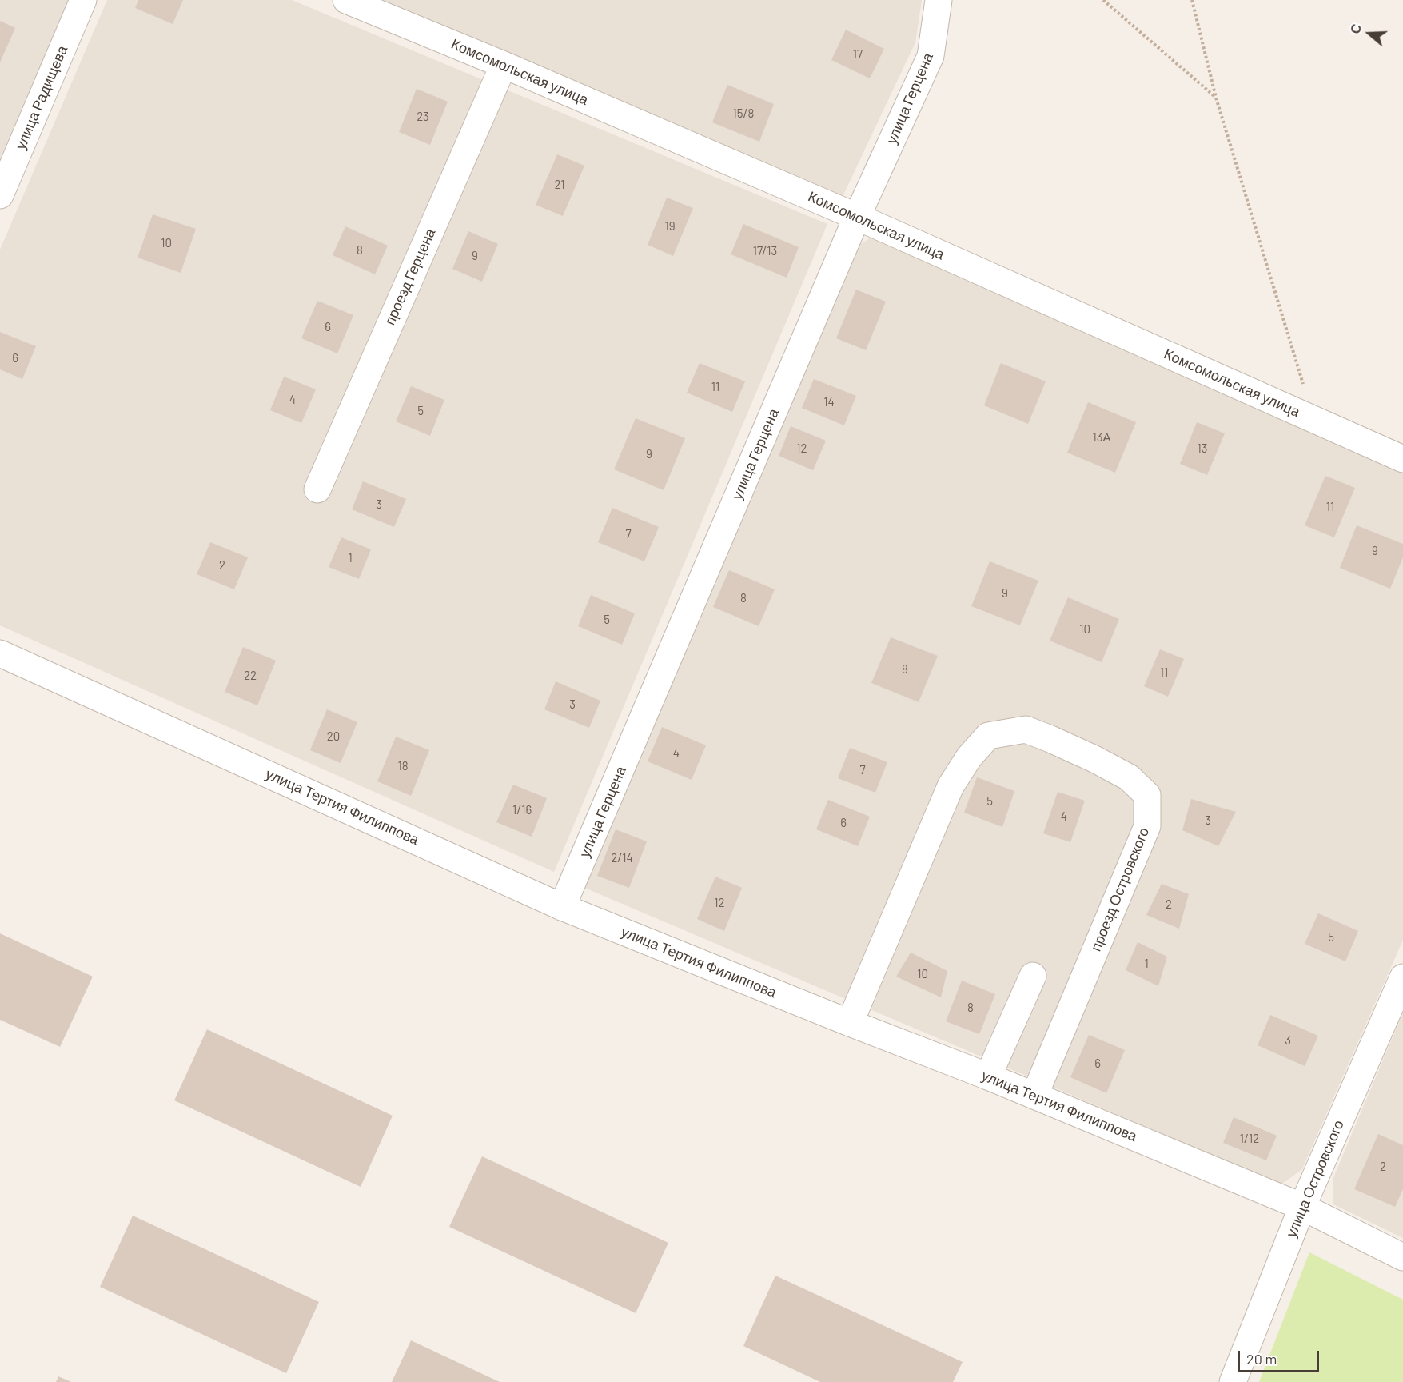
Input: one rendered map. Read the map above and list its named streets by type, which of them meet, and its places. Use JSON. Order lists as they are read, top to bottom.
{
  "streets": {
    "street": [
      "Комсомольская улица",
      "улица Радищева",
      "улица Герцена",
      "проезд Герцена",
      "улица Тертия Филиппова",
      "проезд Островского",
      "улица Островского"
    ]
  },
  "crossings": [
    ["Комсомольская улица", "улица Герцена"],
    ["Комсомольская улица", "проезд Герцена"],
    ["улица Герцена", "улица Тертия Филиппова"],
    ["улица Тертия Филиппова", "проезд Островского"],
    ["улица Тертия Филиппова", "улица Островского"]
  ],
  "house_numbers": [
    "17",
    "15/8",
    "23",
    "21",
    "19",
    "10",
    "8",
    "17/13",
    "9",
    "6",
    "6",
    "11",
    "4",
    "14",
    "5",
    "13А",
    "12",
    "13",
    "9",
    "3",
    "11",
    "7",
    "9",
    "1",
    "2",
    "9",
    "8",
    "5",
    "10",
    "8",
    "11",
    "22",
    "3",
    "20",
    "4",
    "18",
    "7",
    "5",
    "1/16",
    "4",
    "3",
    "6",
    "2/14",
    "12",
    "2",
    "5",
    "1",
    "10",
    "8",
    "3",
    "6",
    "1/12",
    "2"
  ],
  "scale_bar": "20 m",
  "north": "left"
}
